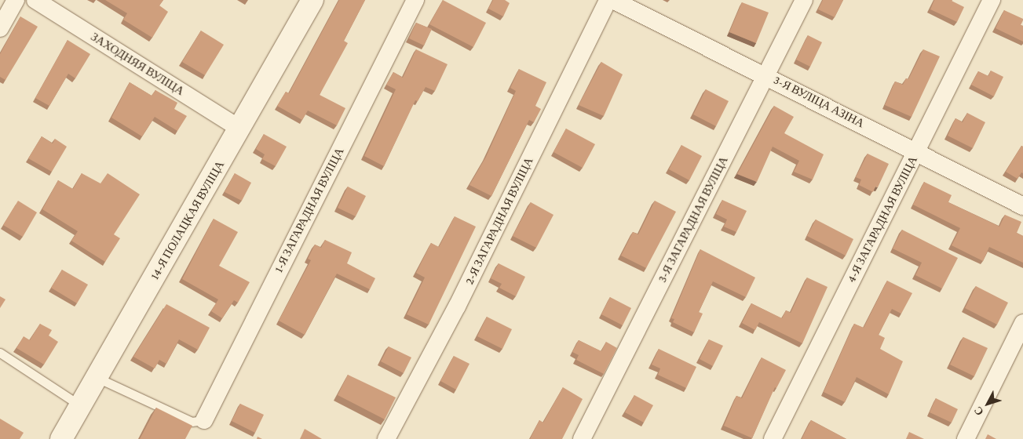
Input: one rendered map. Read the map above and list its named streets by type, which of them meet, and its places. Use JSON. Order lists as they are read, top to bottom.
{
  "streets": {
    "main road": ["14-Я ПОЛАЦКАЯ ВУЛІЦА"],
    "street": [
      "ЗАХОДНЯЯ ВУЛІЦА",
      "3-Я ВУЛІЦА АЗІНА",
      "1-Я ЗАГАРАДНАЯ ВУЛІЦА",
      "3-Я ЗАГАРАДНАЯ ВУЛІЦА",
      "4-Я ЗАГАРАДНАЯ ВУЛІЦА",
      "2-Я ЗАГАРАДНАЯ ВУЛІЦА"
    ]
  },
  "crossings": [
    ["ЗАХОДНЯЯ ВУЛІЦА", "14-Я ПОЛАЦКАЯ ВУЛІЦА"],
    ["3-Я ВУЛІЦА АЗІНА", "3-Я ЗАГАРАДНАЯ ВУЛІЦА"],
    ["3-Я ВУЛІЦА АЗІНА", "4-Я ЗАГАРАДНАЯ ВУЛІЦА"]
  ],
  "north": "bottom left"
}
